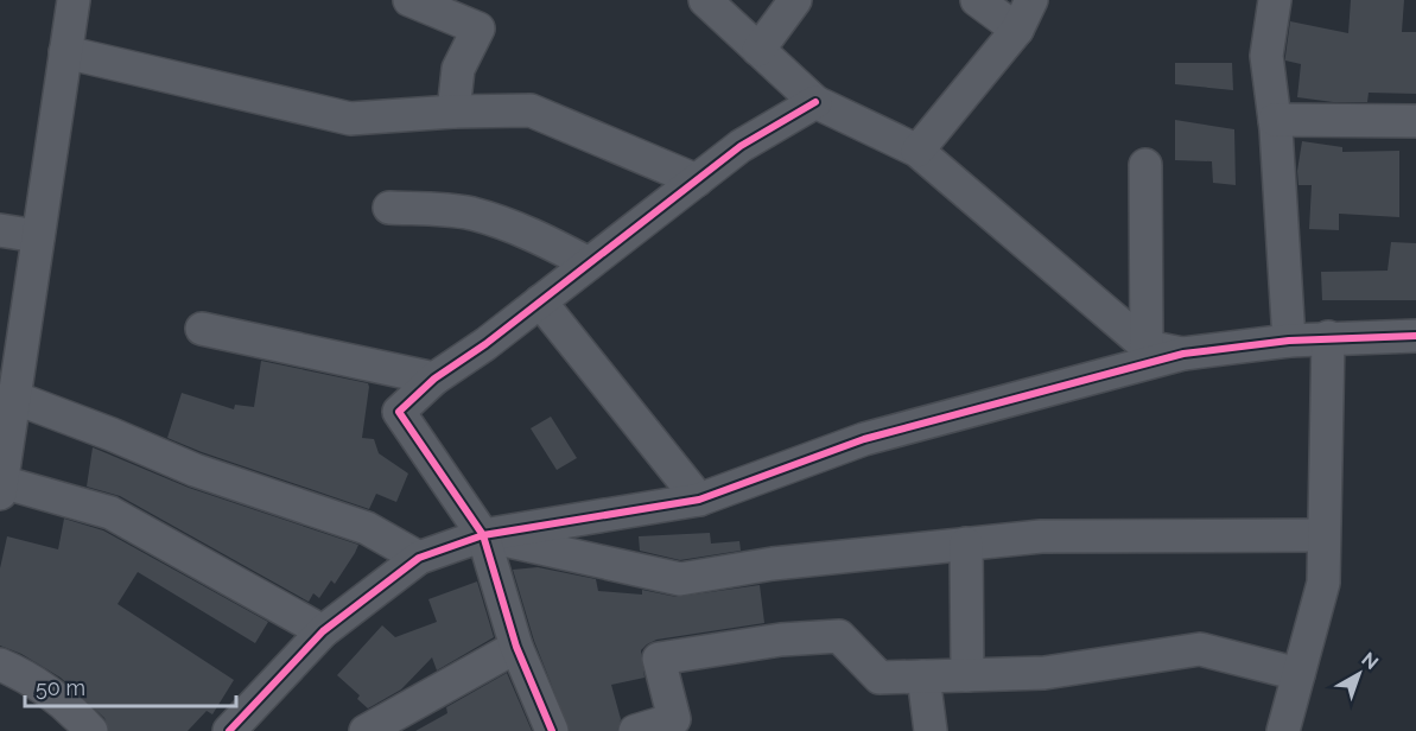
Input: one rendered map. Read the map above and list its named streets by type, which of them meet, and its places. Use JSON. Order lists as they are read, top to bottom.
{
  "scale_bar": "50 m",
  "north": "top right"
}
